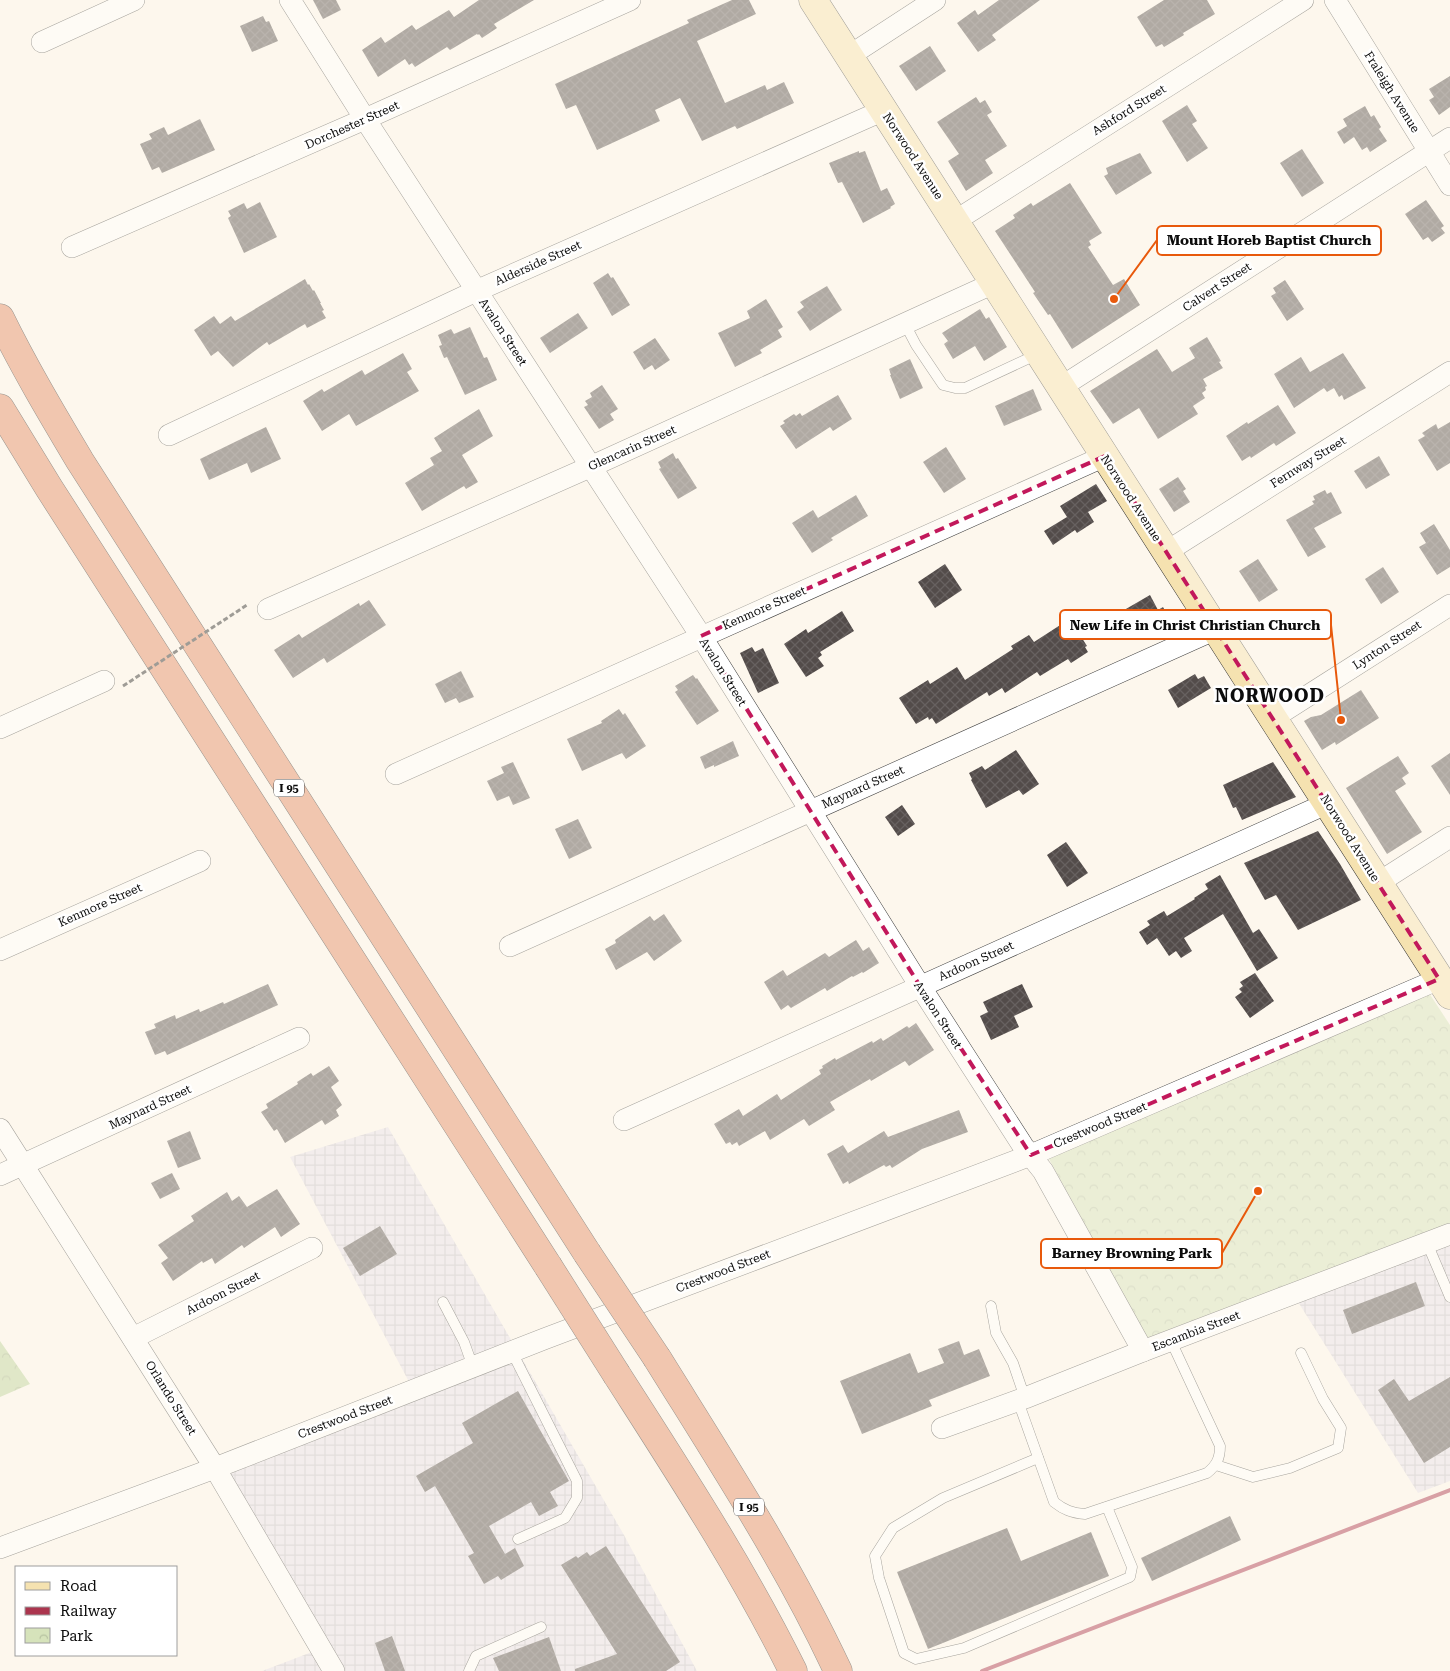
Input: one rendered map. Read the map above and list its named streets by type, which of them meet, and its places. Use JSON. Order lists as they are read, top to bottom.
{
  "streets": {
    "highway": ["I 95"],
    "main road": ["Norwood Avenue"],
    "street": [
      "Fraleigh Avenue",
      "Ashford Street",
      "Dorchester Street",
      "Alderside Street",
      "Calvert Street",
      "Avalon Street",
      "Glencarin Street",
      "Fernway Street",
      "Kenmore Street",
      "Lynton Street",
      "Maynard Street",
      "Ardoon Street",
      "Crestwood Street",
      "Escambia Street",
      "Orlando Street"
    ]
  },
  "crossings": [
    ["Fraleigh Avenue", "Calvert Street"],
    ["Ashford Street", "Norwood Avenue"],
    ["Dorchester Street", "Avalon Street"],
    ["Norwood Avenue", "Alderside Street"],
    ["Norwood Avenue", "Calvert Street"],
    ["Norwood Avenue", "Glencarin Street"],
    ["Norwood Avenue", "Fernway Street"],
    ["Norwood Avenue", "Kenmore Street"],
    ["Norwood Avenue", "Lynton Street"],
    ["Norwood Avenue", "Maynard Street"],
    ["Norwood Avenue", "Ardoon Street"],
    ["Norwood Avenue", "Crestwood Street"],
    ["Alderside Street", "Avalon Street"],
    ["Avalon Street", "Glencarin Street"],
    ["Avalon Street", "Kenmore Street"],
    ["Avalon Street", "Maynard Street"],
    ["Avalon Street", "Ardoon Street"],
    ["Avalon Street", "Crestwood Street"],
    ["Avalon Street", "Escambia Street"],
    ["Maynard Street", "Orlando Street"],
    ["Ardoon Street", "Orlando Street"],
    ["Crestwood Street", "Orlando Street"]
  ],
  "districts": ["NORWOOD"],
  "places": ["Mount Horeb Baptist Church", "New Life in Christ Christian Church", "Barney Browning Park"],
  "legend": ["Road", "Railway", "Park"]
}
